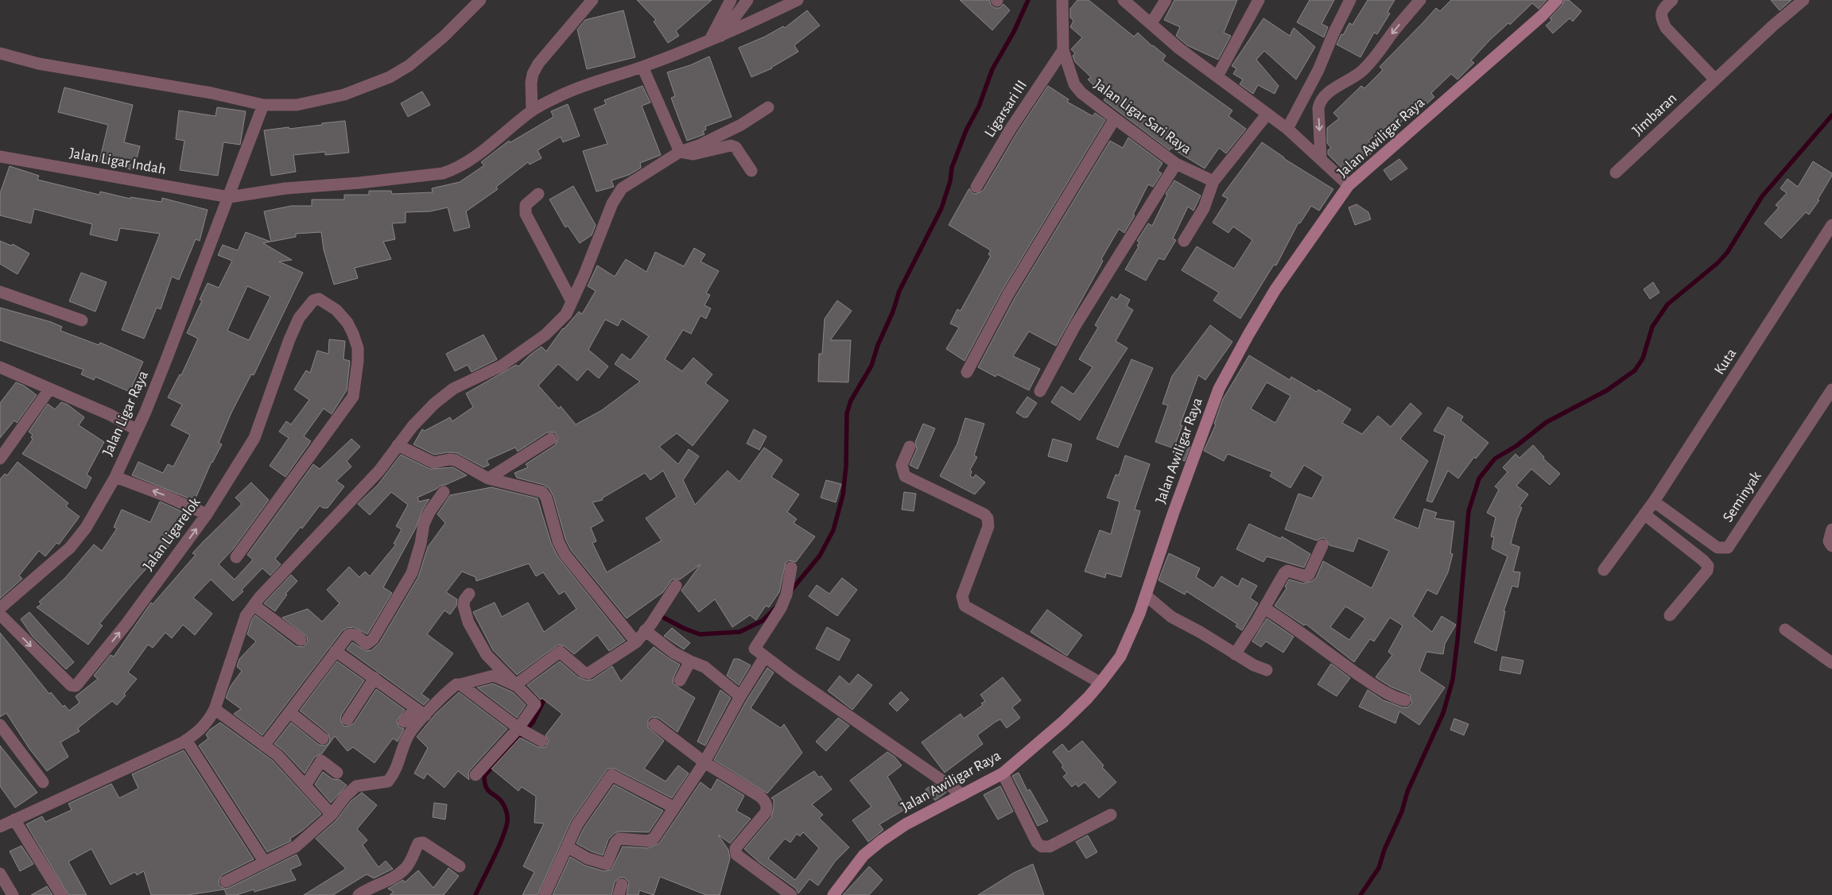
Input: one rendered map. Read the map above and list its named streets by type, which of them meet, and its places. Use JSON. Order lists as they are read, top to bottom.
{
  "streets": {
    "street": [
      "Ligarsari III",
      "Jimbaran",
      "Jalan Ligar Sari Raya",
      "Jalan Awiligar Raya",
      "Jalan Ligar Indah",
      "Kuta",
      "Jalan Ligar Raya",
      "Seminyak",
      "Jalan Ligarelok"
    ]
  },
  "crossings": [
    ["Ligarsari III", "Jalan Ligar Sari Raya"],
    ["Jalan Ligar Indah", "Jalan Ligar Raya"],
    ["Kuta", "Seminyak"]
  ]
}
